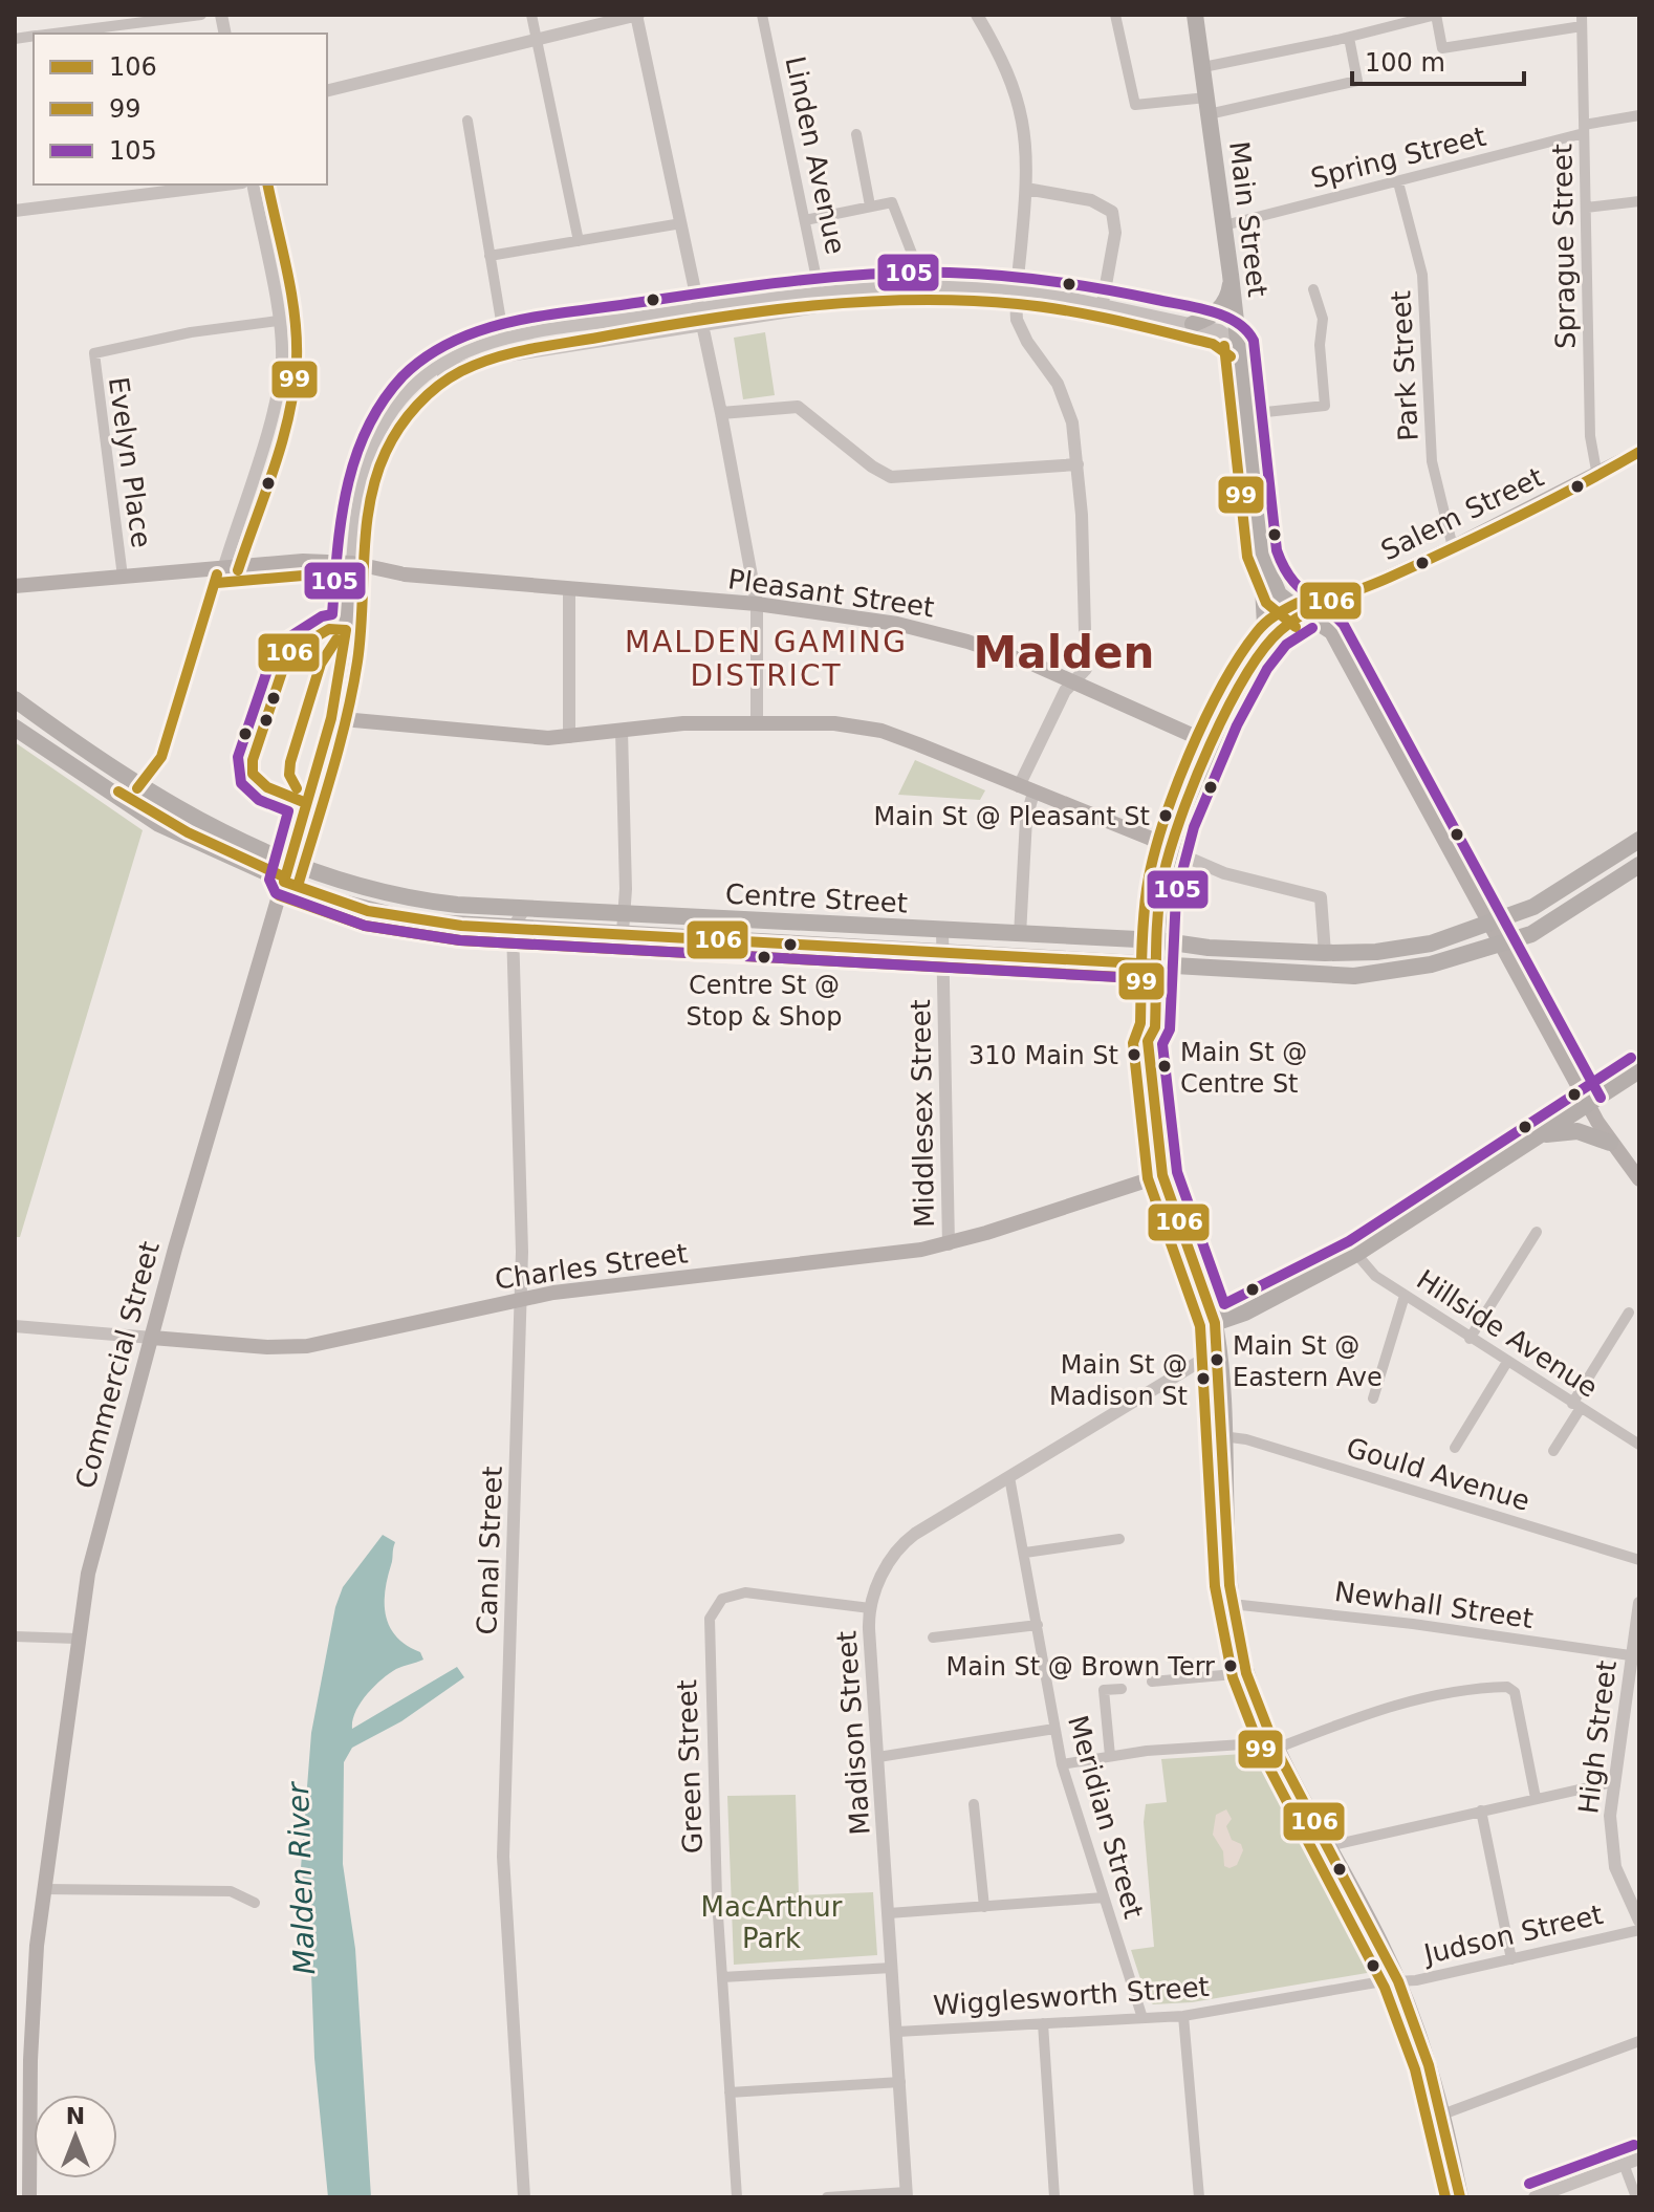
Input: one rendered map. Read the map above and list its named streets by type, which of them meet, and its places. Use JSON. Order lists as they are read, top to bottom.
{
  "streets": {
    "main road": [
      "Main Street",
      "Salem Street",
      "Pleasant Street",
      "Centre Street",
      "Charles Street",
      "Commercial Street"
    ],
    "street": [
      "Linden Avenue",
      "Spring Street",
      "Sprague Street",
      "Park Street",
      "Evelyn Place",
      "Middlesex Street",
      "Hillside Avenue",
      "Gould Avenue",
      "Canal Street",
      "Newhall Street",
      "Madison Street",
      "High Street",
      "Green Street",
      "Meridian Street",
      "Judson Street",
      "Wigglesworth Street"
    ]
  },
  "crossings": [
    ["Spring Street", "Main Street"],
    ["Spring Street", "Sprague Street"],
    ["Spring Street", "Park Street"],
    ["Main Street", "Salem Street"],
    ["Sprague Street", "Salem Street"],
    ["Park Street", "Salem Street"],
    ["Evelyn Place", "Pleasant Street"],
    ["Pleasant Street", "Commercial Street"],
    ["Centre Street", "Middlesex Street"],
    ["Centre Street", "Commercial Street"],
    ["Centre Street", "Canal Street"],
    ["Middlesex Street", "Charles Street"],
    ["Charles Street", "Commercial Street"],
    ["Charles Street", "Canal Street"],
    ["Newhall Street", "High Street"],
    ["Madison Street", "Green Street"],
    ["Madison Street", "Meridian Street"],
    ["Madison Street", "Wigglesworth Street"],
    ["Meridian Street", "Wigglesworth Street"],
    ["Judson Street", "Wigglesworth Street"]
  ],
  "districts": ["MALDEN GAMING DISTRICT", "Malden"],
  "water": ["Malden River"],
  "parks": ["MacArthur Park"],
  "places": [
    "Main St @ Pleasant St",
    "Centre St @ Stop & Shop",
    "310 Main St",
    "Main St @ Centre St",
    "Main St @ Eastern Ave",
    "Main St @ Madison St",
    "Main St @ Brown Terr"
  ],
  "lines": ["transit line 99", "transit line 105", "transit line 106"],
  "legend": ["106", "99", "105"],
  "scale_bar": "100 m",
  "north": "top"
}
